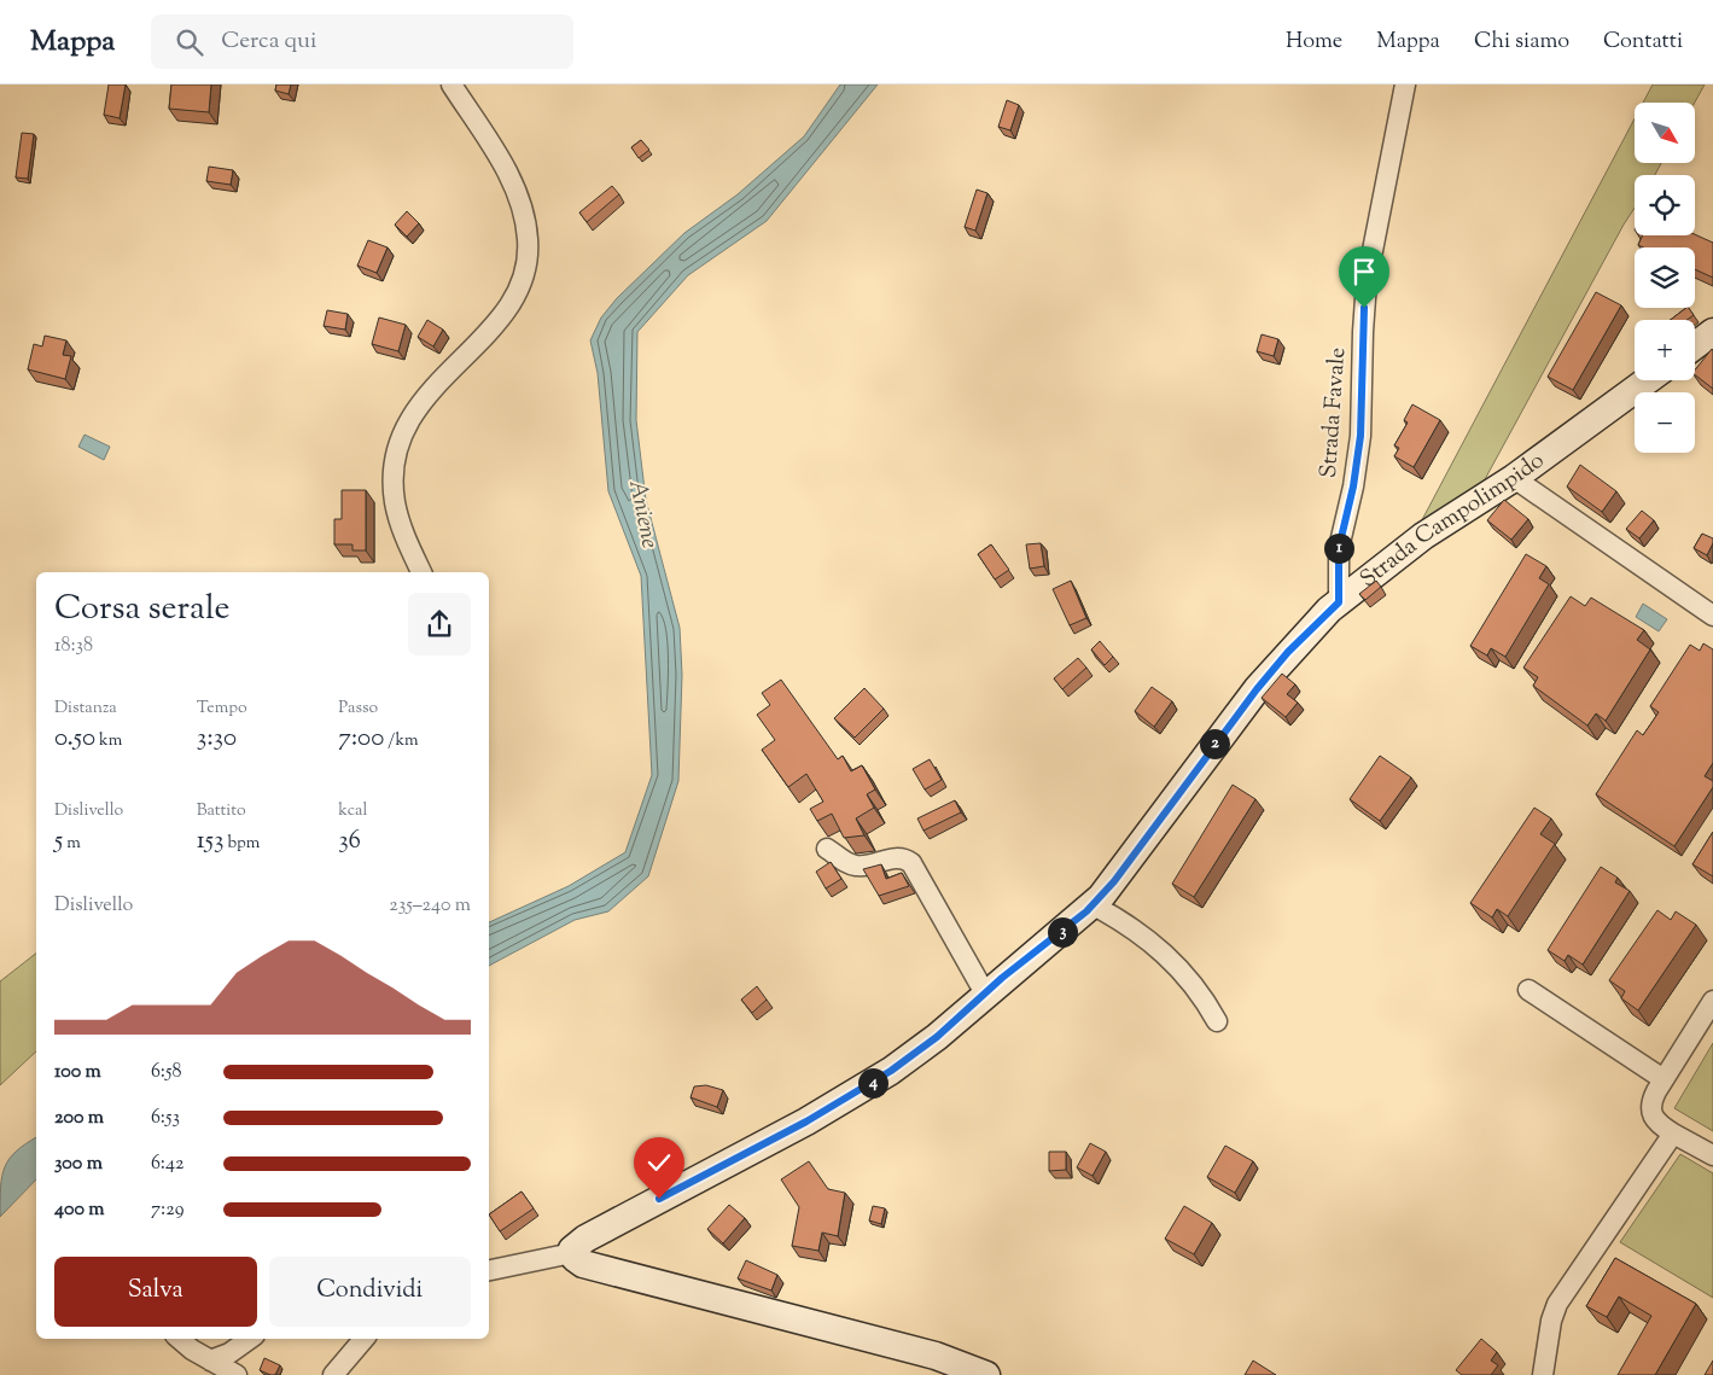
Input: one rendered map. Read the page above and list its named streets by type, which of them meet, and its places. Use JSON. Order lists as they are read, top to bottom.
{
  "streets": {
    "street": ["Strada Favale", "Strada Campolimpido"]
  },
  "crossings": [
    ["Strada Favale", "Strada Campolimpido"]
  ],
  "water": ["Aniene"],
  "north": "bottom right",
  "page": {
    "header": "Mappa",
    "search": "Cerca qui",
    "nav": [
      "Home",
      "Mappa",
      "Chi siamo",
      "Contatti"
    ],
    "map_buttons": ["+", "−"],
    "pins": [
      "1",
      "2",
      "3",
      "4"
    ],
    "heading": ["Corsa serale", "18:38"],
    "stats": [
      ["Distanza", "0.50 km"],
      ["Tempo", "3:30"],
      ["Passo", "7:00 /km"],
      ["Dislivello", "5 m"],
      ["Battito", "153 bpm"],
      ["kcal", "36"]
    ],
    "chart": ["Dislivello", "235–240 m"],
    "list": [
      {
        "name": "100 m",
        "note": "6:58"
      },
      {
        "name": "200 m",
        "note": "6:53"
      },
      {
        "name": "300 m",
        "note": "6:42"
      },
      {
        "name": "400 m",
        "note": "7:29"
      }
    ],
    "buttons": ["Salva", "Condividi"]
  }
}
